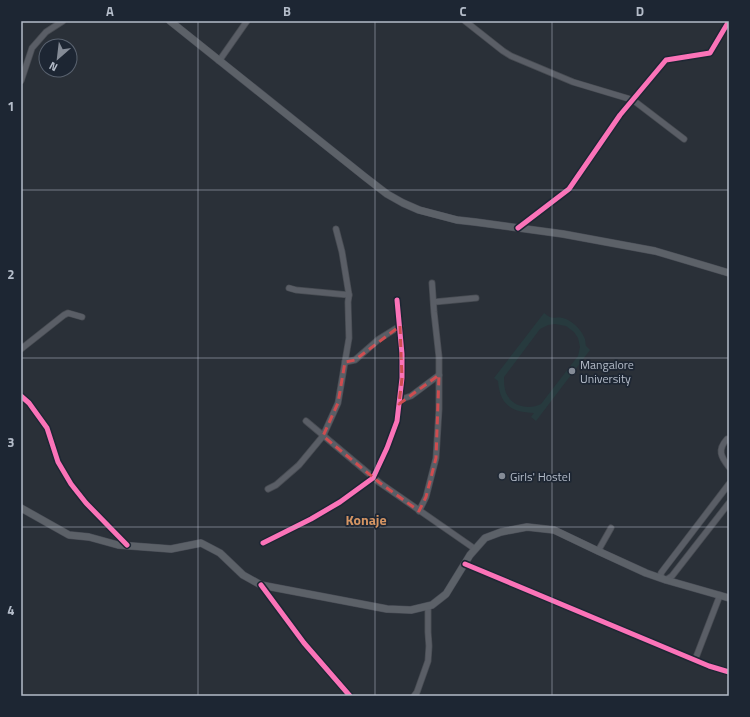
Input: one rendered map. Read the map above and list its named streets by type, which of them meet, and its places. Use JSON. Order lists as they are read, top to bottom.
{
  "districts": ["Konaje"],
  "places": ["Mangalore University", "Girls' Hostel"],
  "north": "bottom left",
  "grid": {
    "columns": [
      "A",
      "B",
      "C",
      "D"
    ],
    "rows": [
      "1",
      "2",
      "3",
      "4"
    ]
  }
}
